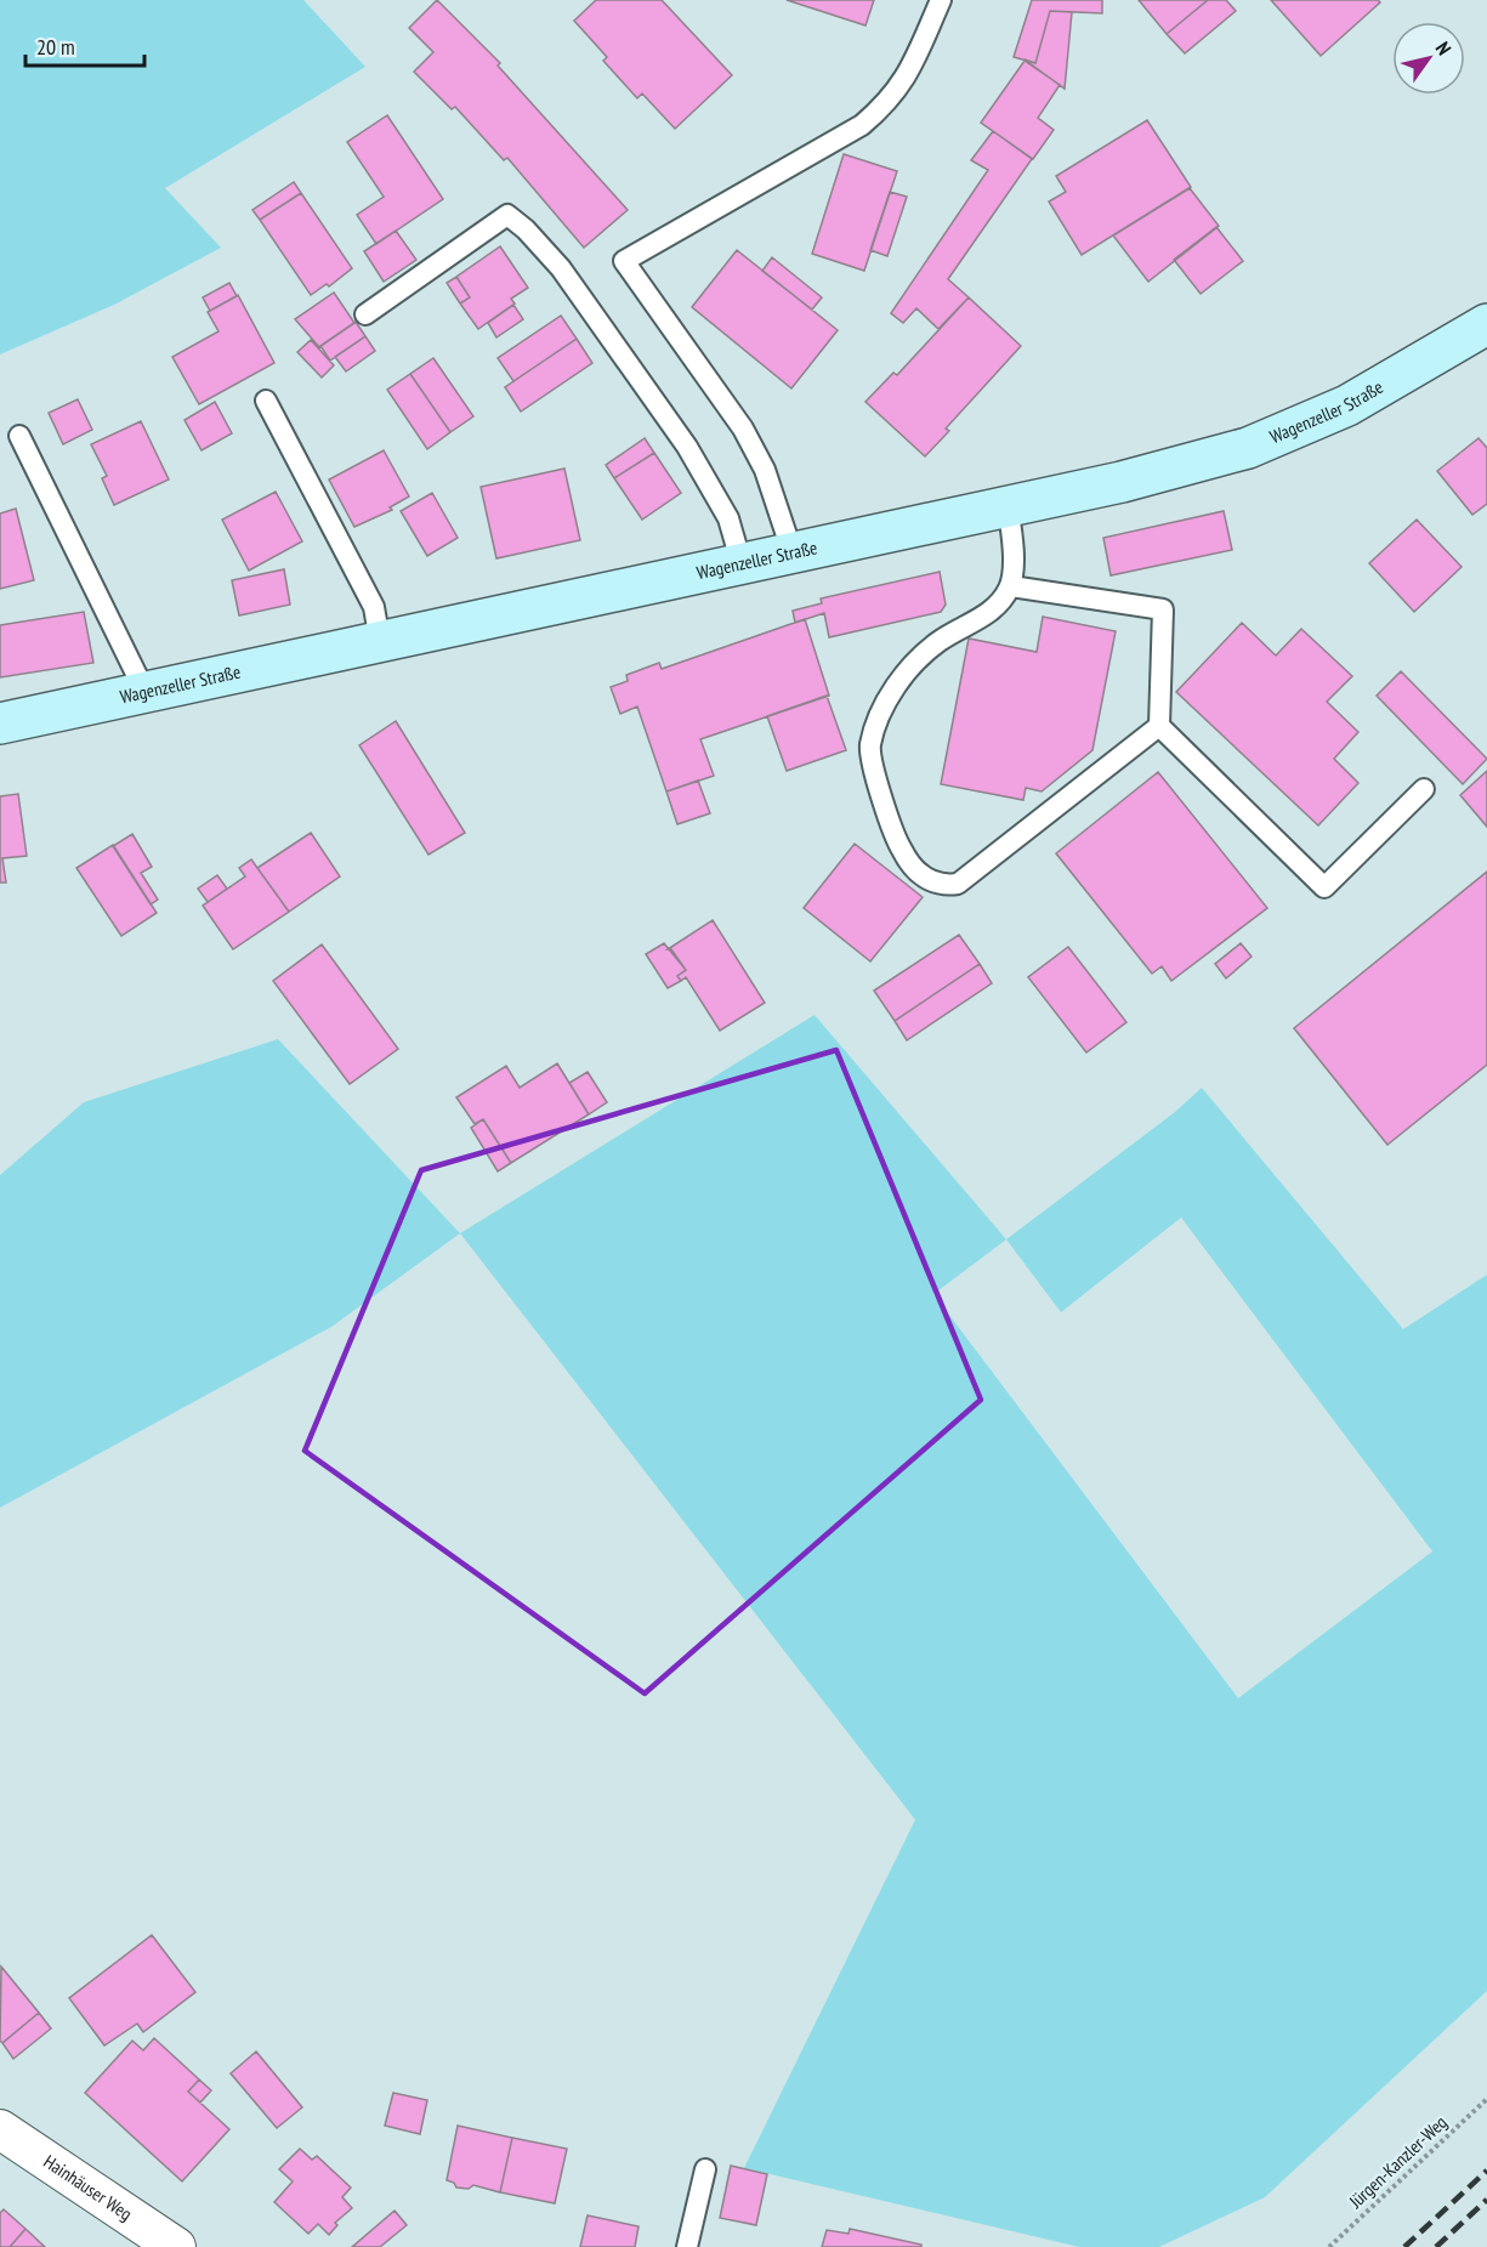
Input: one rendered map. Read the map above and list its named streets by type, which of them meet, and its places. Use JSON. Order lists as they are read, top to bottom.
{
  "streets": {
    "main road": ["Wagenzeller Straße"],
    "street": ["Hainhäuser Weg"],
    "path": ["Jürgen-Kanzler-Weg"]
  },
  "scale_bar": "20 m",
  "north": "top right"
}
